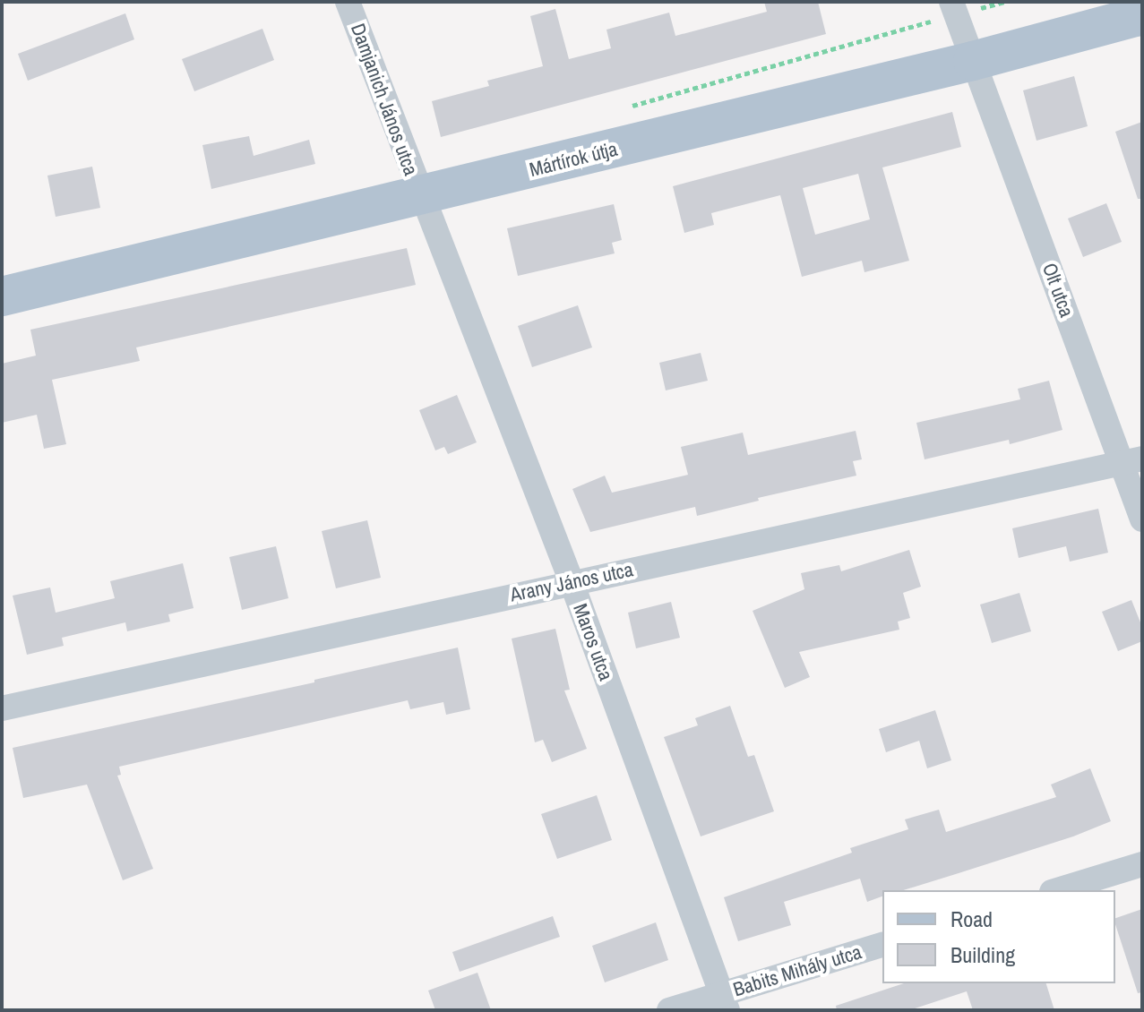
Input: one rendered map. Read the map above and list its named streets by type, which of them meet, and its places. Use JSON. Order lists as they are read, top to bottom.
{
  "streets": {
    "main road": ["Mártírok útja"],
    "street": [
      "Damjanich János utca",
      "Olt utca",
      "Arany János utca",
      "Maros utca",
      "Babits Mihály utca"
    ]
  },
  "crossings": [
    ["Damjanich János utca", "Mártírok útja"],
    ["Damjanich János utca", "Maros utca"],
    ["Mártírok útja", "Olt utca"],
    ["Mártírok útja", "Maros utca"],
    ["Olt utca", "Arany János utca"],
    ["Arany János utca", "Maros utca"],
    ["Maros utca", "Babits Mihály utca"]
  ],
  "legend": ["Road", "Building"]
}
